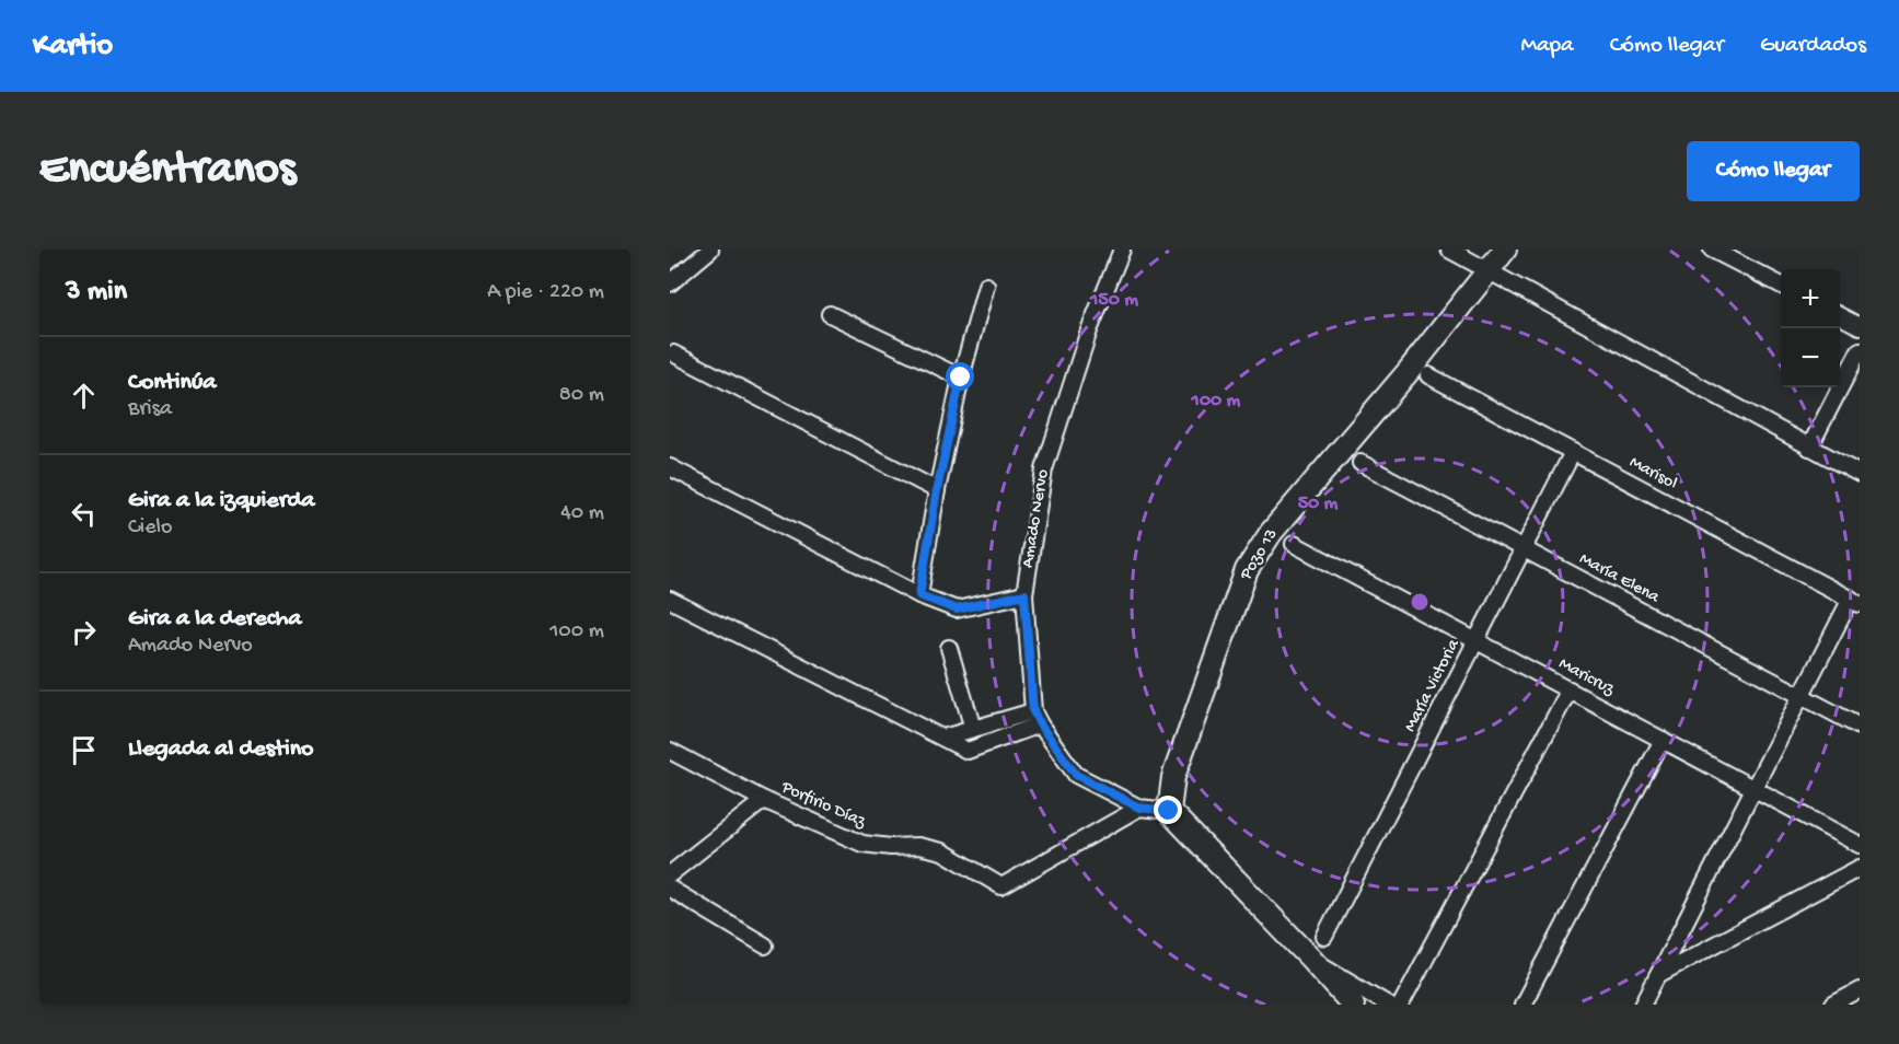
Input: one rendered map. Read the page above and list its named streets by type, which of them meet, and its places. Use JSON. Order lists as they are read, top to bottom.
{
  "streets": {
    "main road": ["Pozo 13"],
    "street": [
      "Marisol",
      "Amado Nervo",
      "María Elena",
      "Maricruz",
      "María Victoria",
      "Porfirio Díaz"
    ]
  },
  "crossings": [
    ["Marisol", "María Victoria"],
    ["María Elena", "María Victoria"],
    ["Maricruz", "María Victoria"]
  ],
  "page": {
    "header": "Kartio",
    "nav": ["Mapa", "Cómo llegar", "Guardados"],
    "buttons": "Cómo llegar",
    "title": "Encuéntranos",
    "heading": ["3 min", "A pie · 220 m"],
    "map_buttons": ["+", "−"],
    "list": [
      ["Continúa", "Brisa", "80 m"],
      ["Gira a la izquierda", "Cielo", "40 m"],
      ["Gira a la derecha", "Amado Nervo", "100 m"],
      "Llegada al destino"
    ]
  },
  "rings": ["150 m", "100 m", "50 m"]
}
